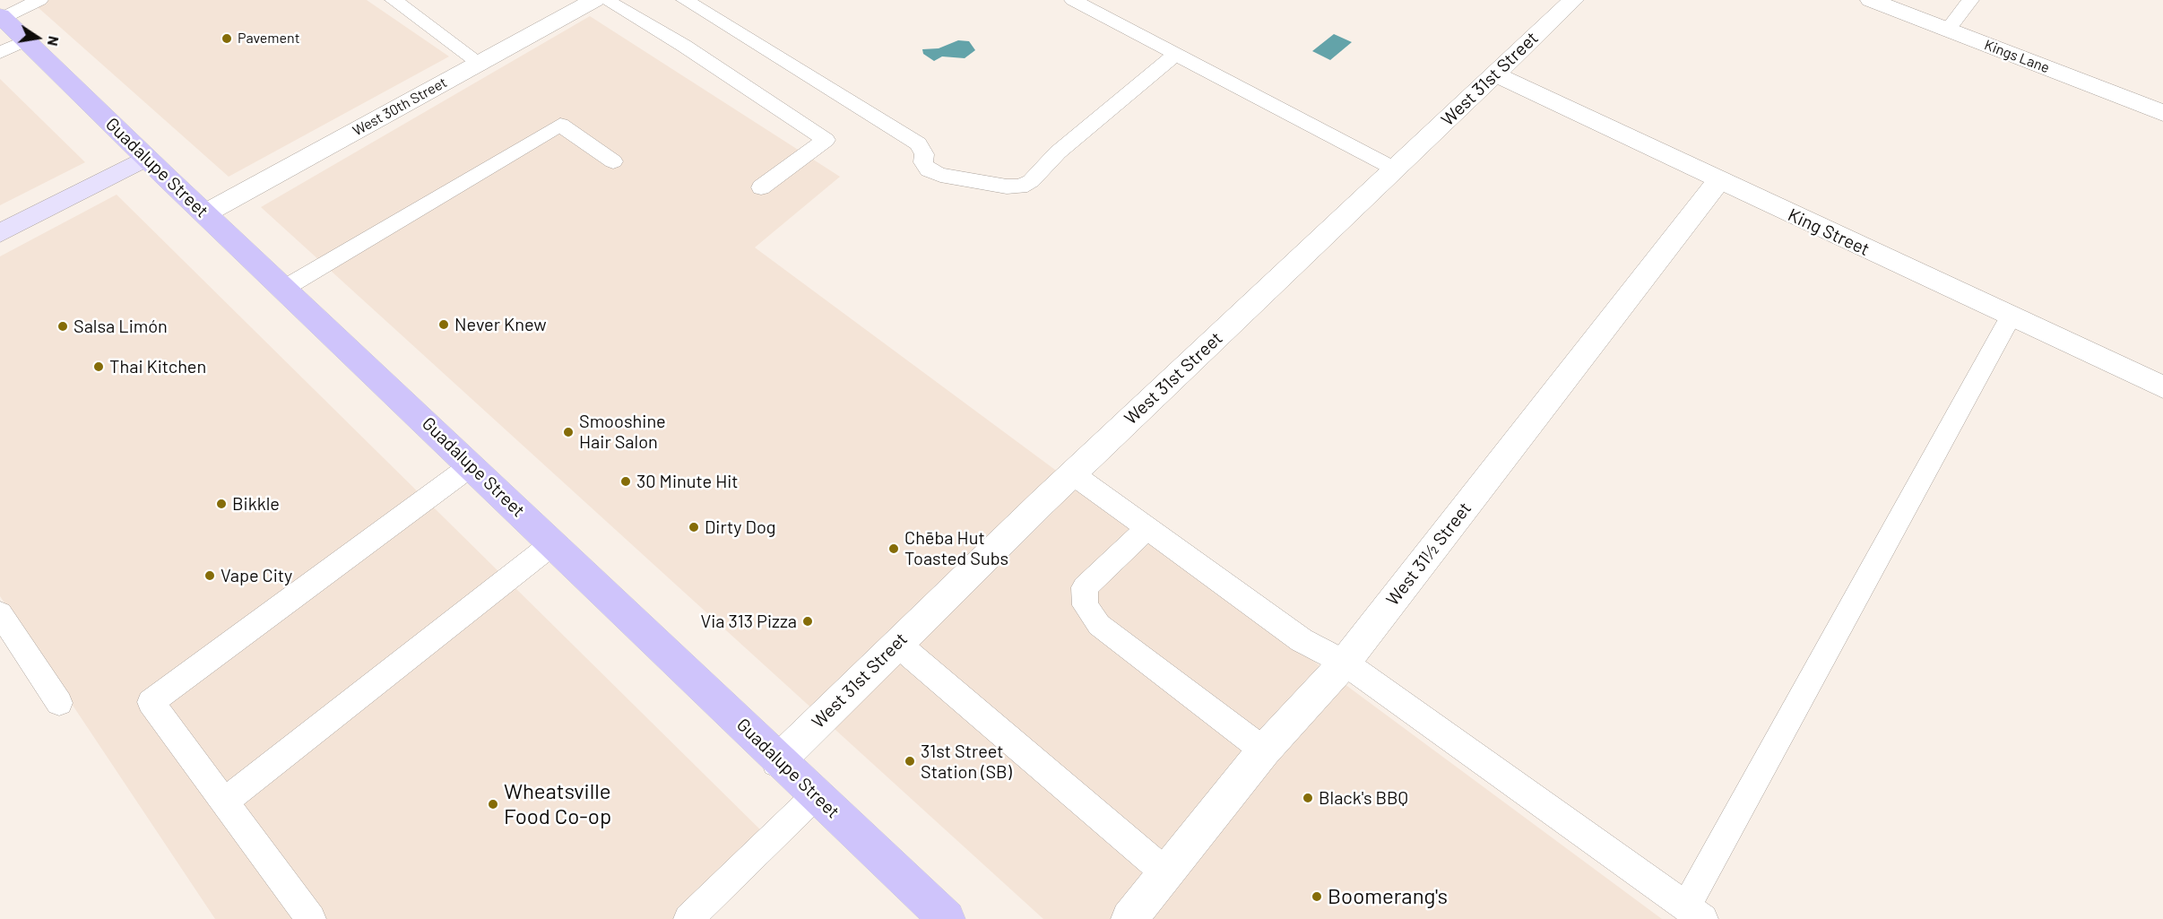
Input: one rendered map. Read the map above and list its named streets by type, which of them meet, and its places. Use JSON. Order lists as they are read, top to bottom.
{
  "streets": {
    "main road": ["Guadalupe Street"],
    "street": [
      "Kings Lane",
      "West 31st Street",
      "West 30th Street",
      "King Street",
      "West 31½ Street"
    ]
  },
  "crossings": [
    ["West 31st Street", "Guadalupe Street"],
    ["West 31st Street", "King Street"],
    ["West 30th Street", "Guadalupe Street"],
    ["King Street", "West 31½ Street"]
  ],
  "places": [
    "Pavement",
    "Never Knew",
    "Salsa Limón",
    "Thai Kitchen",
    "Smooshine Hair Salon",
    "30 Minute Hit",
    "Bikkle",
    "Dirty Dog",
    "Chēba Hut Toasted Subs",
    "Vape City",
    "Via 313 Pizza",
    "31st Street Station (SB)",
    "Black's BBQ",
    "Wheatsville Food Co-op",
    "Boomerang's"
  ],
  "north": "right"
}
